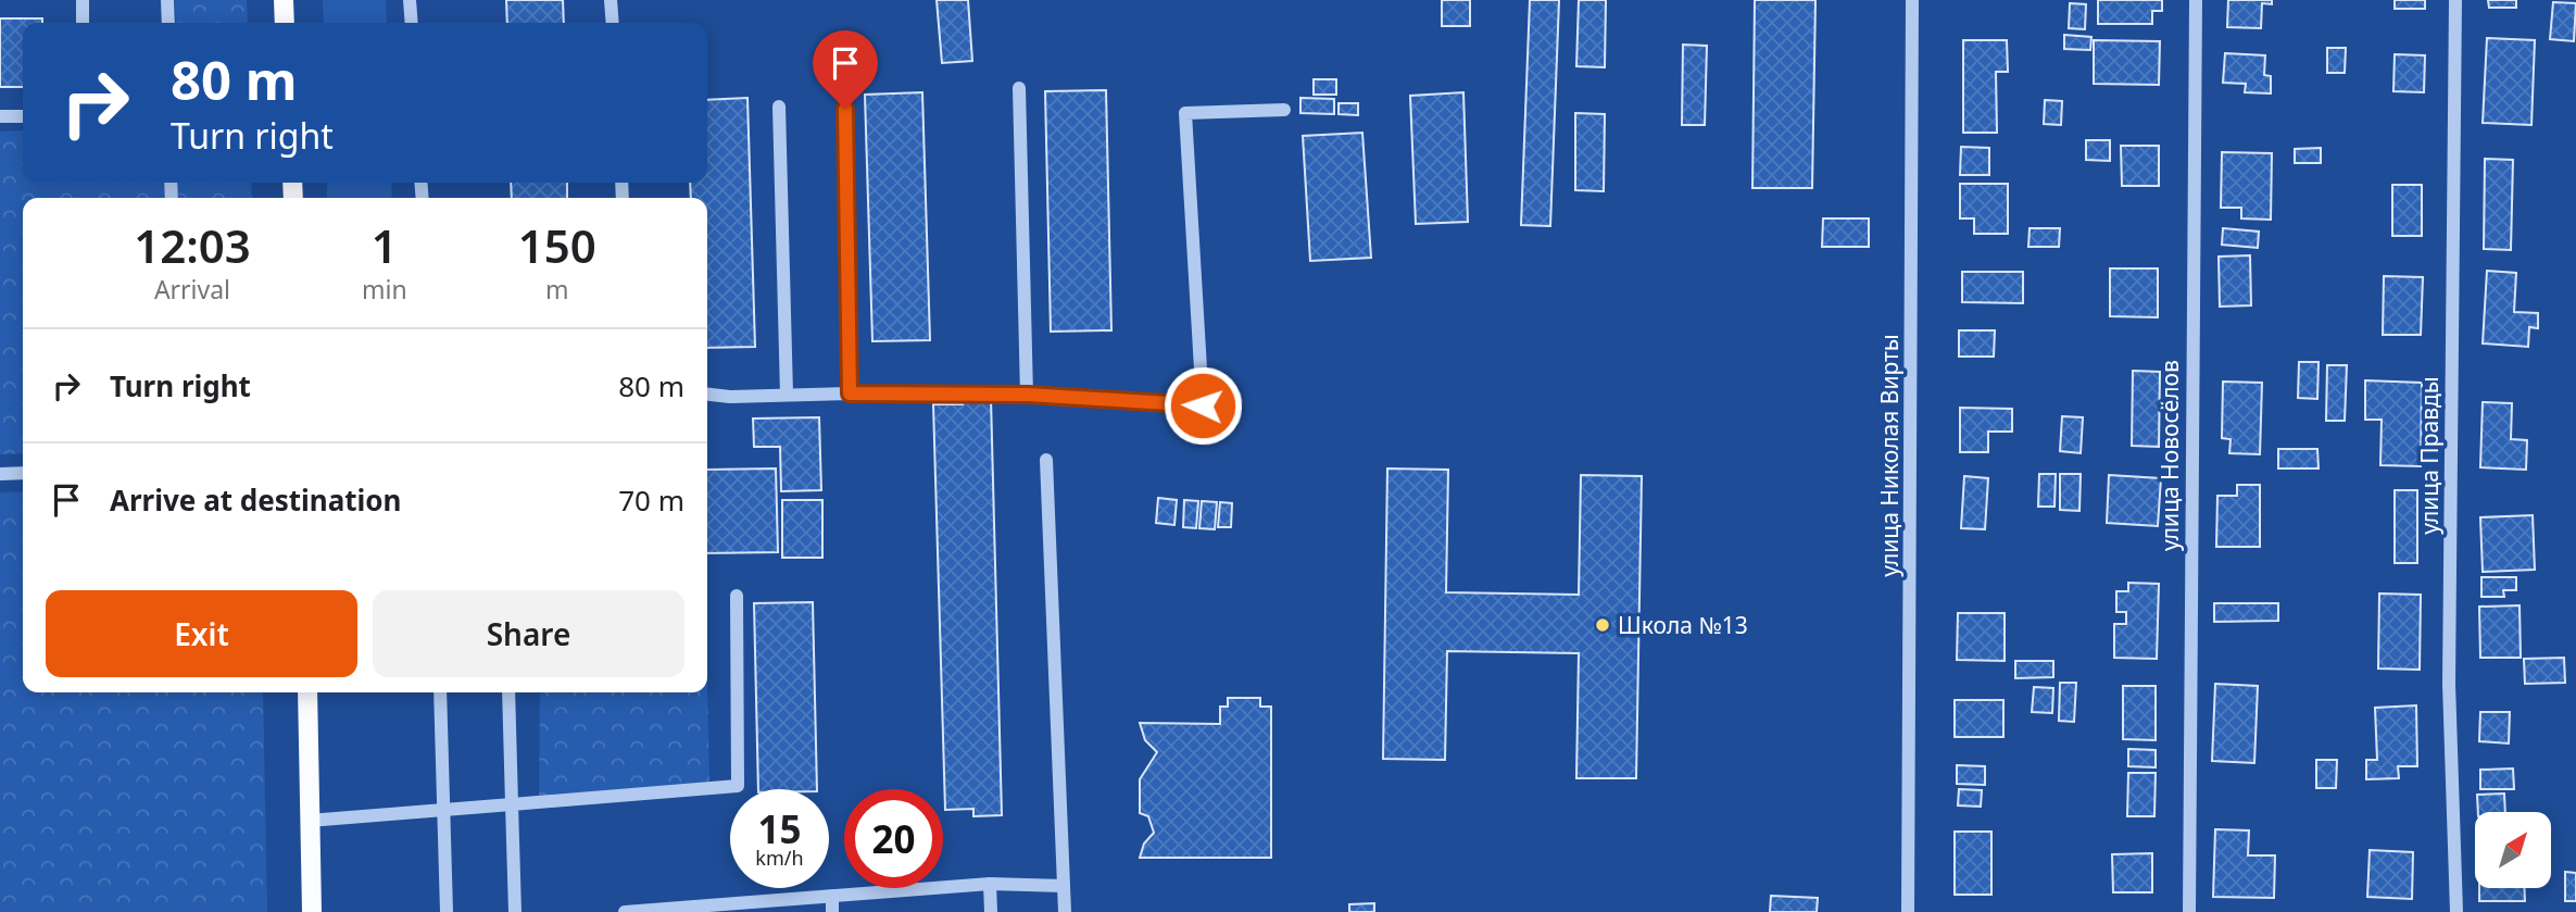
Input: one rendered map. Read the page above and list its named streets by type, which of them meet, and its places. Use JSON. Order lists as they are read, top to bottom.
{
  "streets": {
    "street": ["улица Николая Вирты", "улица Новосёлов", "улица Правды"]
  },
  "places": ["Школа №13"],
  "north": "top right",
  "page": {
    "turn": ["80 m", "Turn right"],
    "eta": [
      "12:03",
      "Arrival",
      "1",
      "min",
      "150",
      "m"
    ],
    "list": [
      {
        "name": "Turn right",
        "value": "80 m"
      },
      {
        "name": "Arrive at destination",
        "value": "70 m"
      }
    ],
    "buttons": ["Exit", "Share"],
    "speed": "15 km/h",
    "limit": "20"
  }
}
